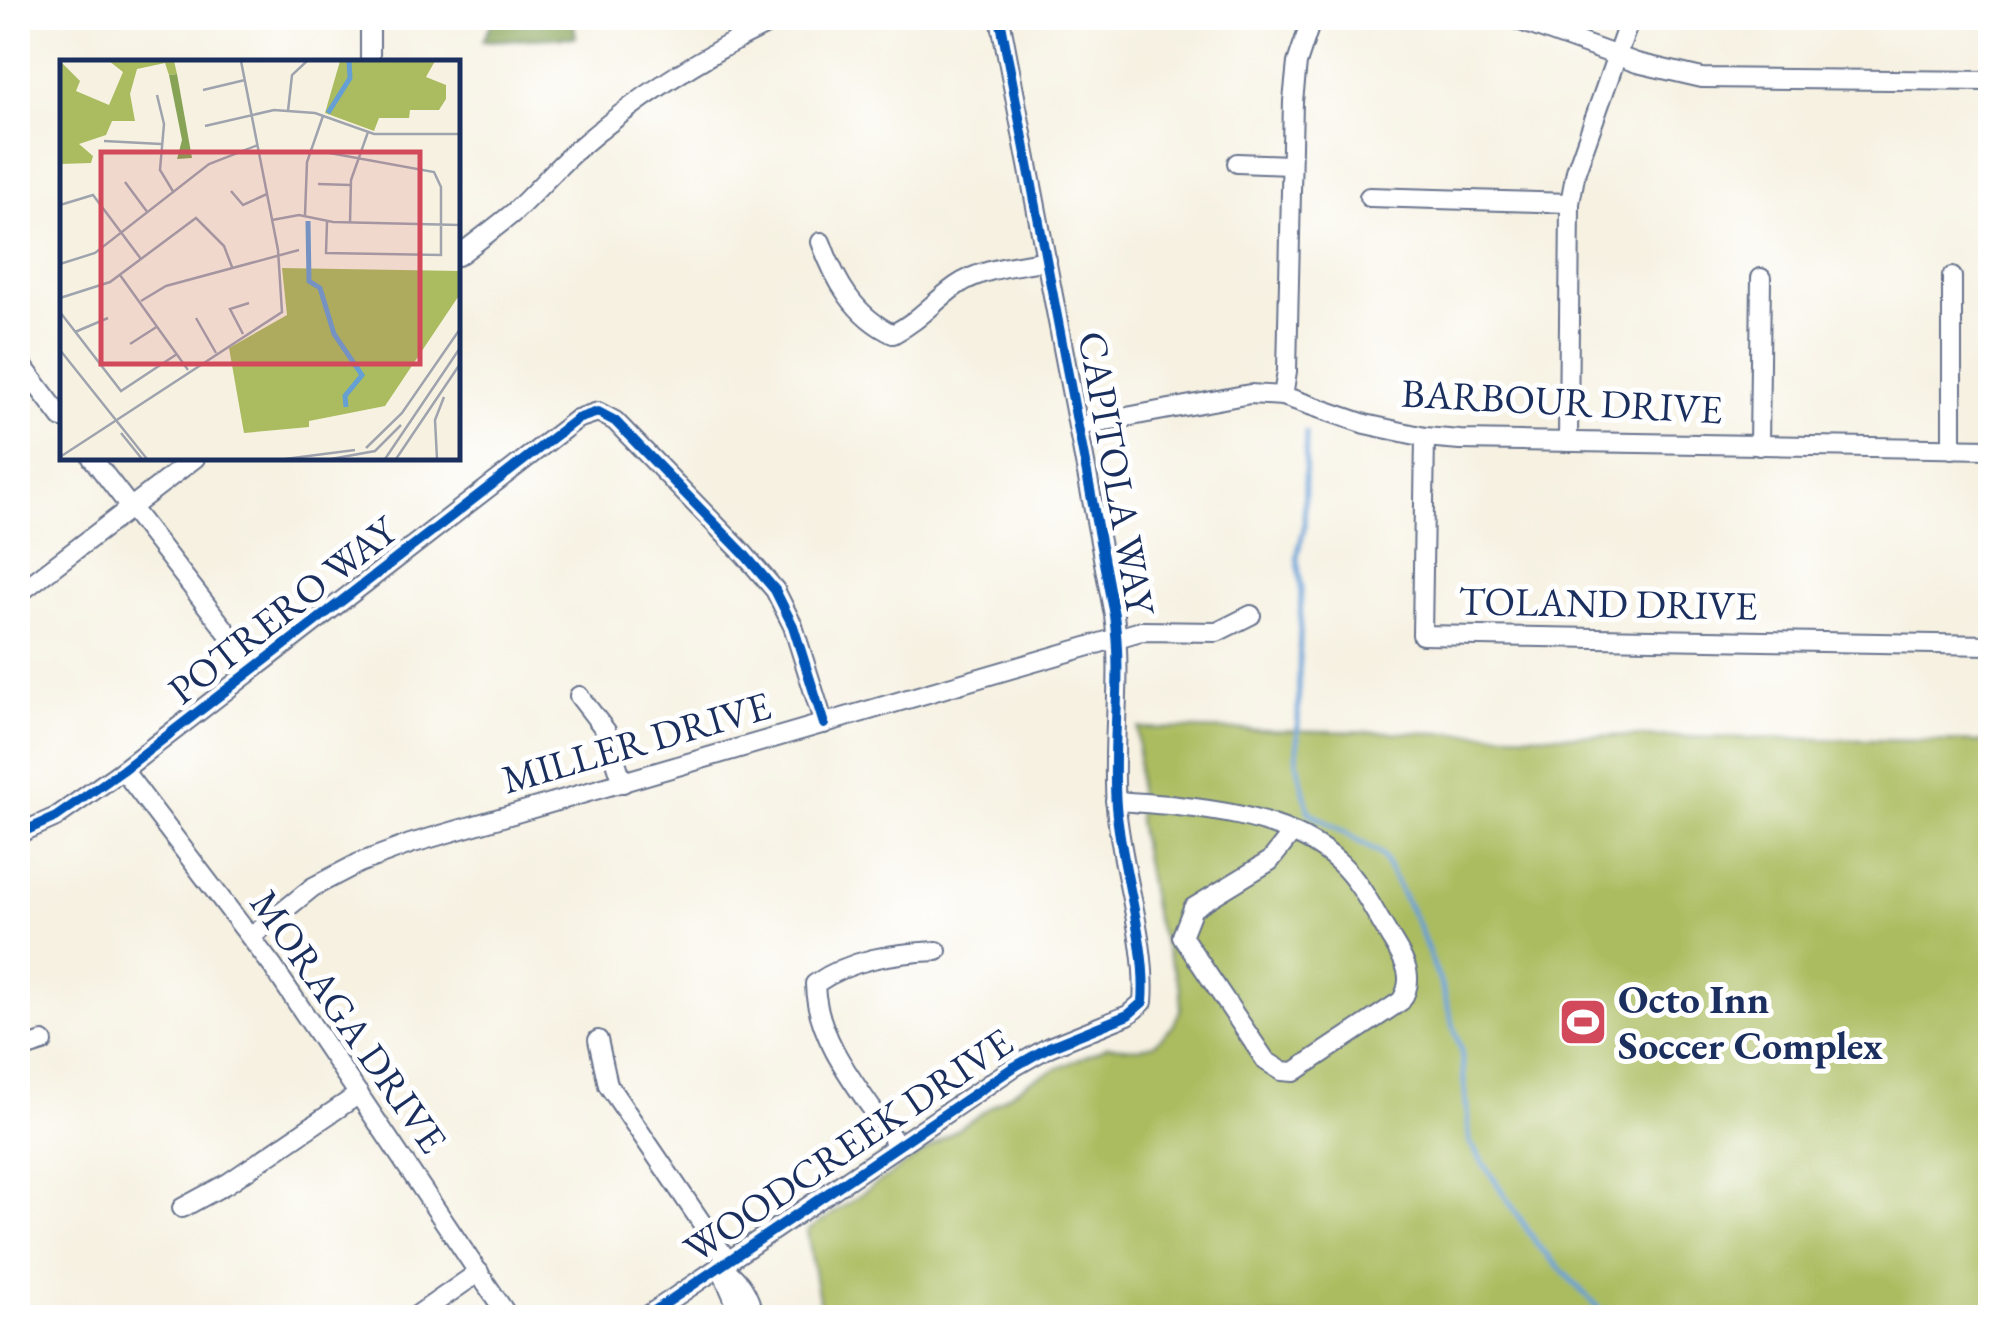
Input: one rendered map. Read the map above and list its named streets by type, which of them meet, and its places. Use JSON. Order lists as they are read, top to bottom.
{
  "streets": {
    "street": [
      "BARBOUR DRIVE",
      "CAPITOLA WAY",
      "TOLAND DRIVE",
      "POTRERO WAY",
      "MILLER DRIVE",
      "MORAGA DRIVE",
      "WOODCREEK DRIVE"
    ]
  },
  "crossings": [
    ["BARBOUR DRIVE", "CAPITOLA WAY"],
    ["BARBOUR DRIVE", "TOLAND DRIVE"],
    ["CAPITOLA WAY", "MILLER DRIVE"],
    ["CAPITOLA WAY", "WOODCREEK DRIVE"],
    ["POTRERO WAY", "MILLER DRIVE"],
    ["POTRERO WAY", "MORAGA DRIVE"],
    ["MILLER DRIVE", "MORAGA DRIVE"]
  ],
  "places": {
    "sports": ["Octo Inn Soccer Complex"]
  }
}
